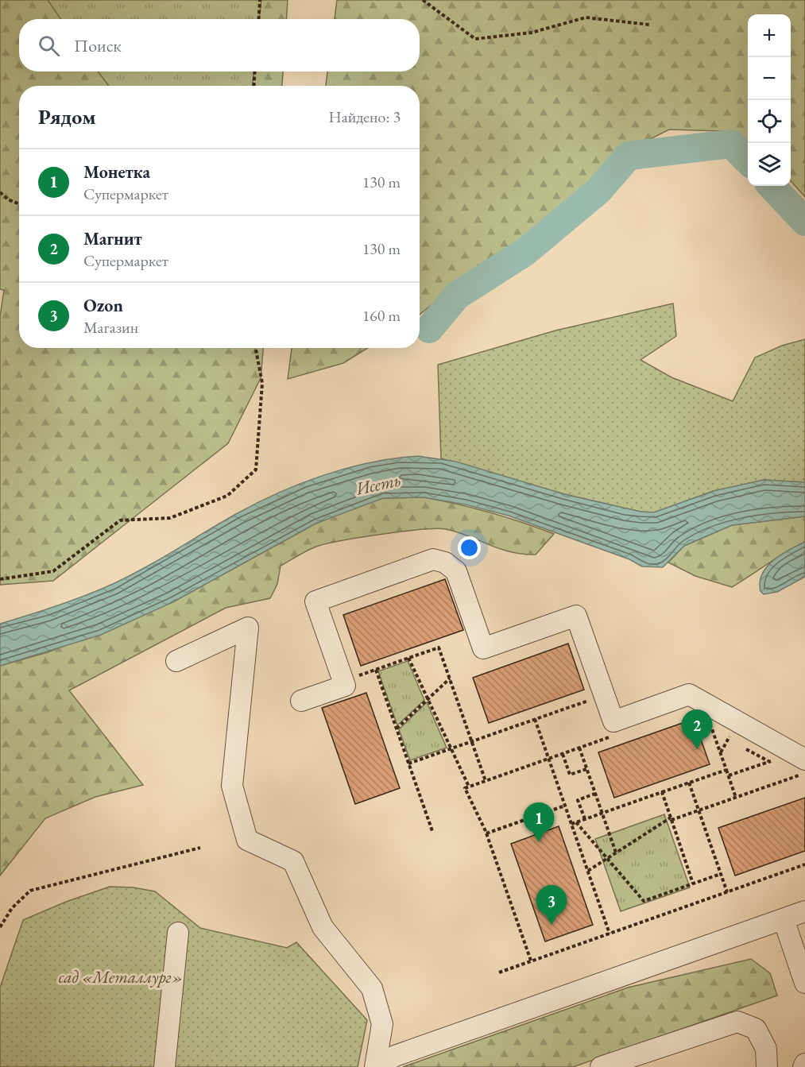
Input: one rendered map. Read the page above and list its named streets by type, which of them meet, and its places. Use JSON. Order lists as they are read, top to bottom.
{
  "water": ["Исеть"],
  "parks": ["сад «Металлург»"],
  "page": {
    "map_buttons": ["+", "−"],
    "search": "Поиск",
    "heading": ["Рядом", "Найдено: 3"],
    "list": [
      {
        "mark": "1",
        "name": "Монетка",
        "note": "Супермаркет",
        "value": "130 m"
      },
      {
        "mark": "2",
        "name": "Магнит",
        "note": "Супермаркет",
        "value": "130 m"
      },
      {
        "mark": "3",
        "name": "Ozon",
        "note": "Магазин",
        "value": "160 m"
      }
    ],
    "pins": ["2", "1", "3"]
  }
}
